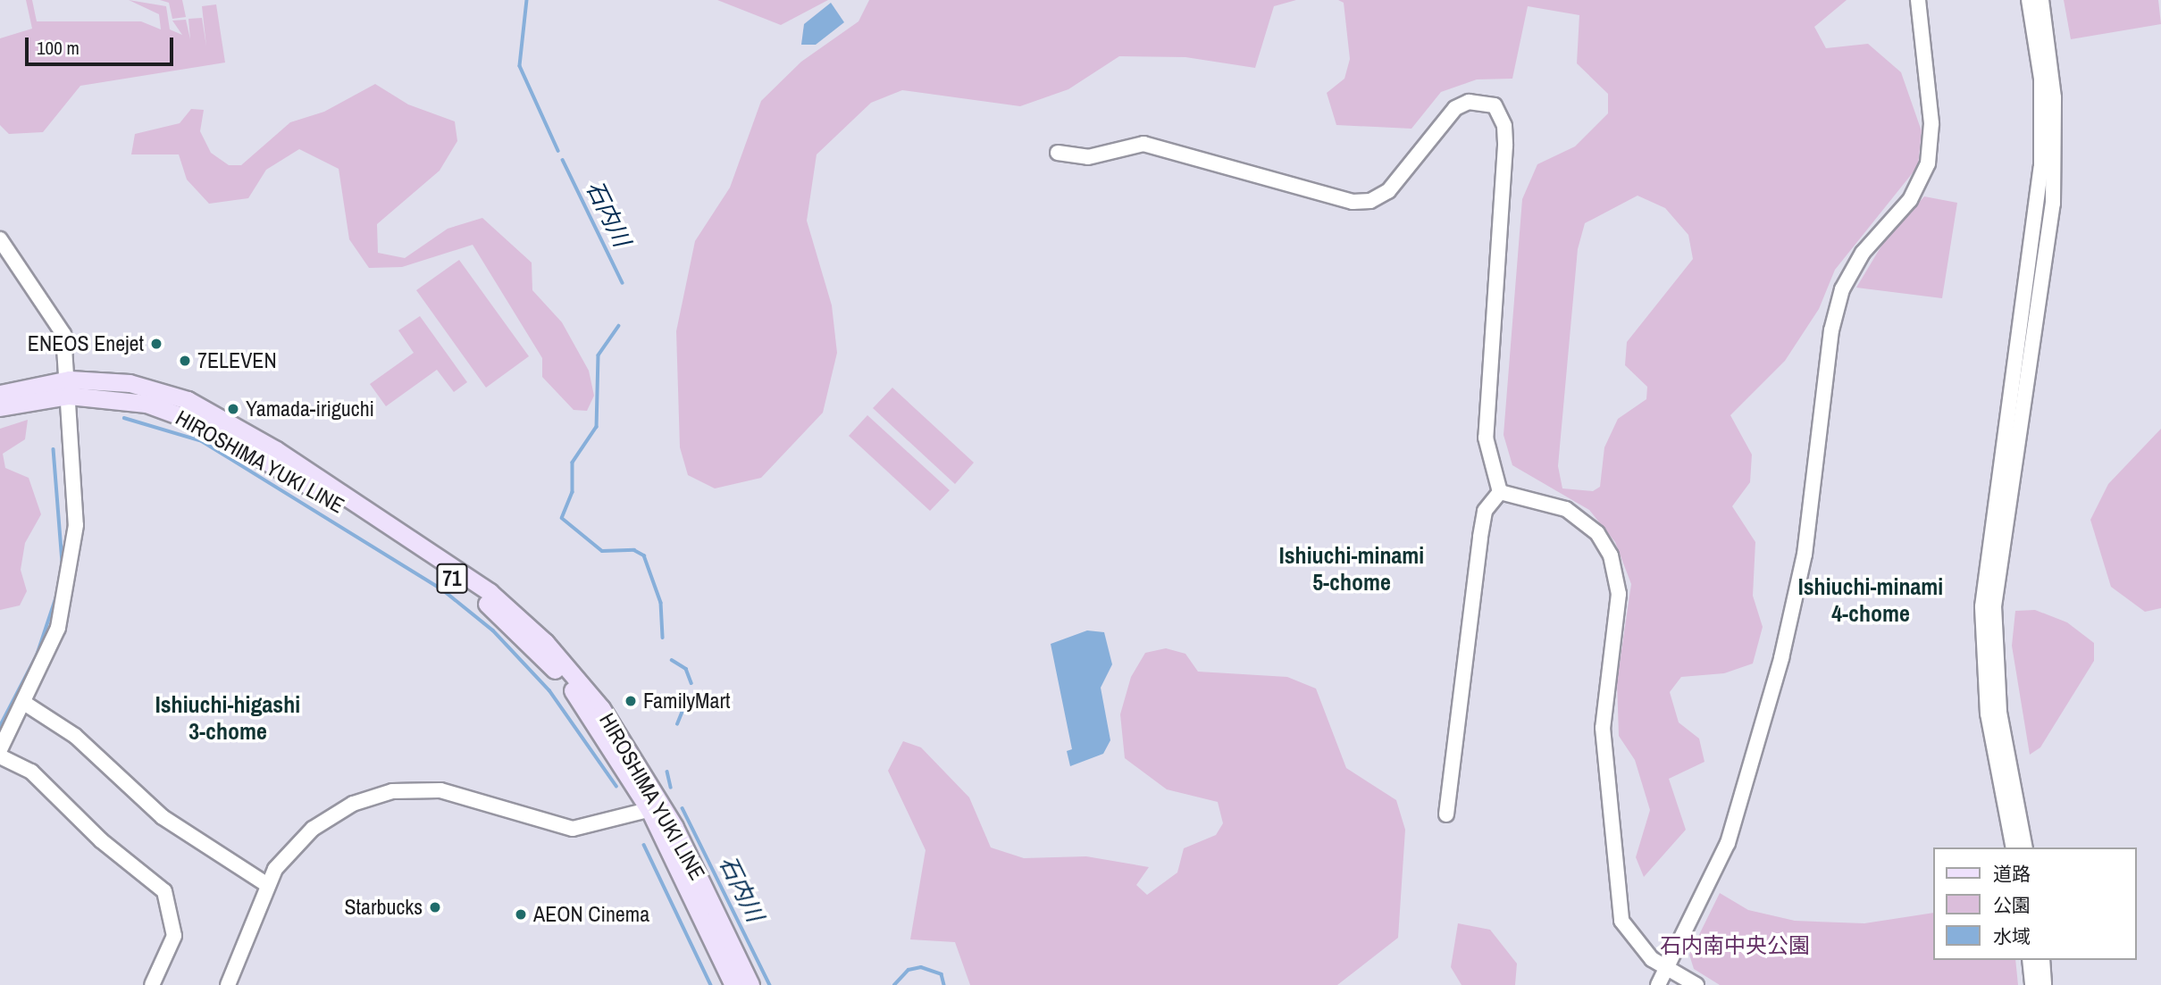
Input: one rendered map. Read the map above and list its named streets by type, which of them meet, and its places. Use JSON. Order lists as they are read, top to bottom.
{
  "streets": {
    "main road": ["HIROSHIMA YUKI LINE", "71"]
  },
  "districts": ["Ishiuchi-minami 5-chome", "Ishiuchi-minami 4-chome", "Ishiuchi-higashi 3-chome"],
  "water": ["石内川"],
  "parks": ["石内南中央公園"],
  "places": [
    "ENEOS Enejet",
    "7ELEVEN",
    "Yamada-iriguchi",
    "FamilyMart",
    "Starbucks",
    "AEON Cinema"
  ],
  "legend": ["道路", "公園", "水域"],
  "scale_bar": "100 m"
}
